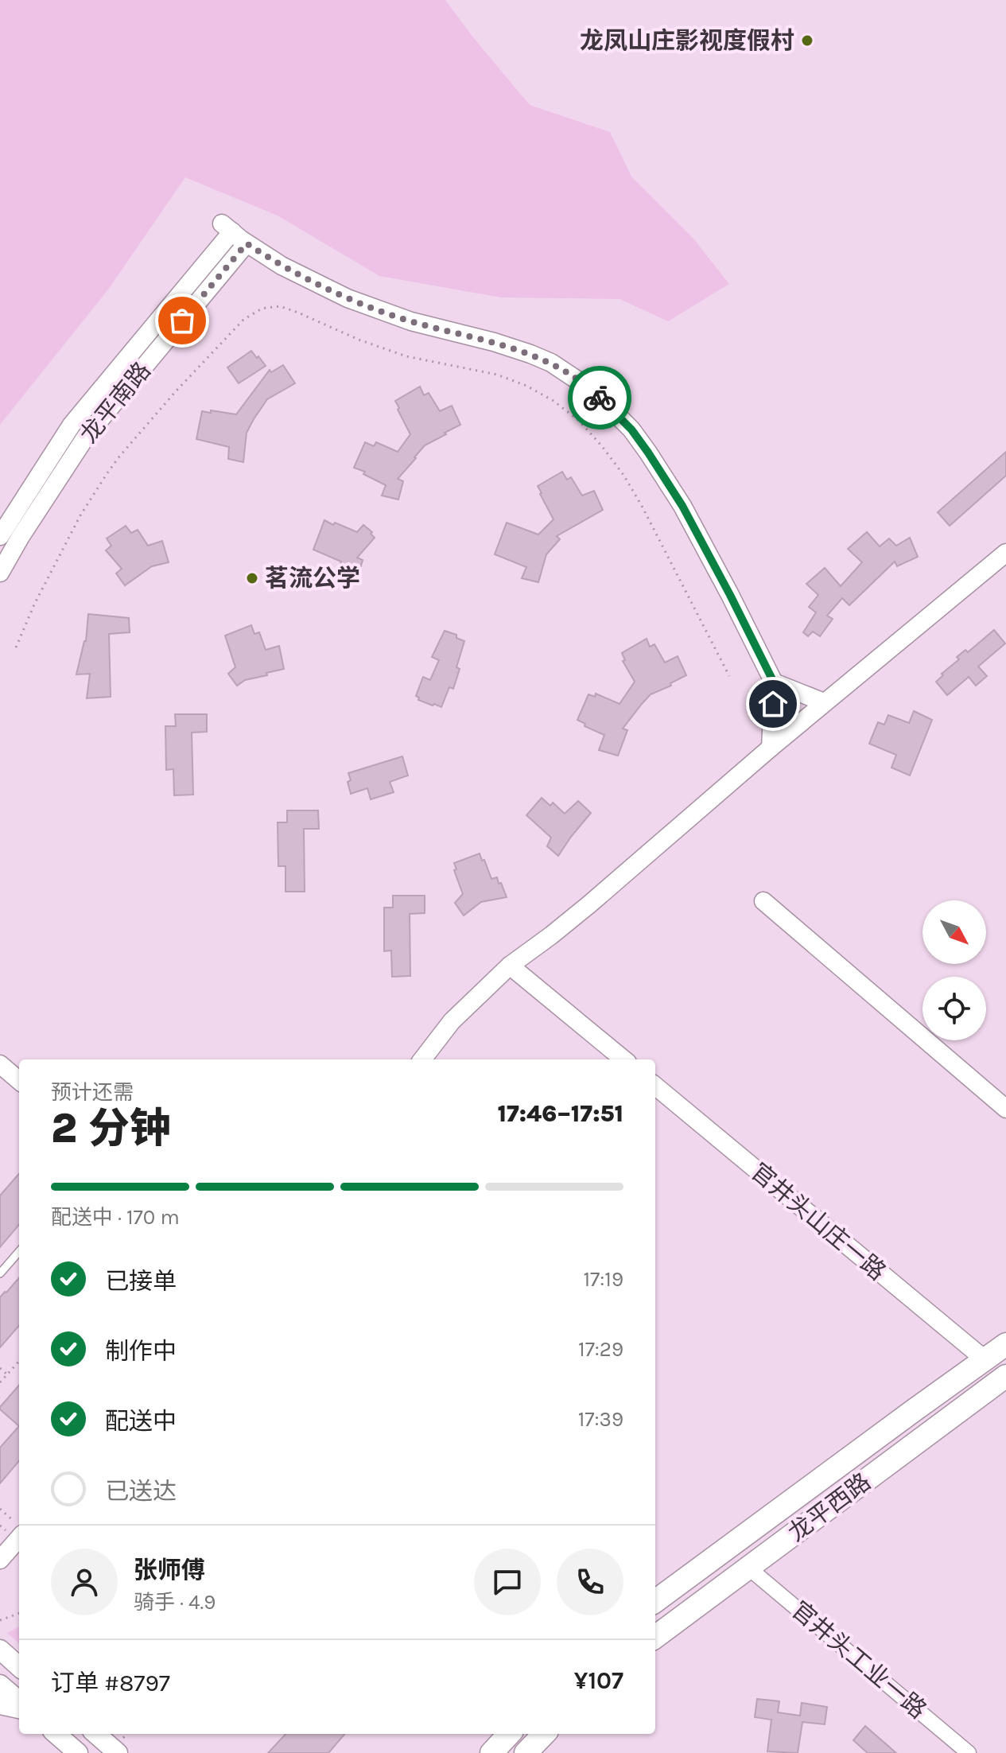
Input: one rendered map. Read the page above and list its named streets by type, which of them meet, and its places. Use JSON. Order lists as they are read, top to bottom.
{
  "streets": {
    "main road": ["龙平西路"],
    "street": ["龙平南路", "官井头山庄一路", "官井头工业一路"]
  },
  "crossings": [
    ["官井头山庄一路", "龙平西路"],
    ["龙平西路", "官井头工业一路"]
  ],
  "places": ["龙凤山庄影视度假村", "茗流公学"],
  "north": "bottom right",
  "page": {
    "heading": ["2 分钟", "预计还需", "17:46–17:51"],
    "panel": [
      "张师傅",
      "骑手 · 4.9",
      "订单 #8797",
      "¥107"
    ],
    "bar": "配送中 · 170 m",
    "list": [
      ["已接单", "17:19"],
      ["制作中", "17:29"],
      ["配送中", "17:39"],
      "已送达"
    ]
  }
}
